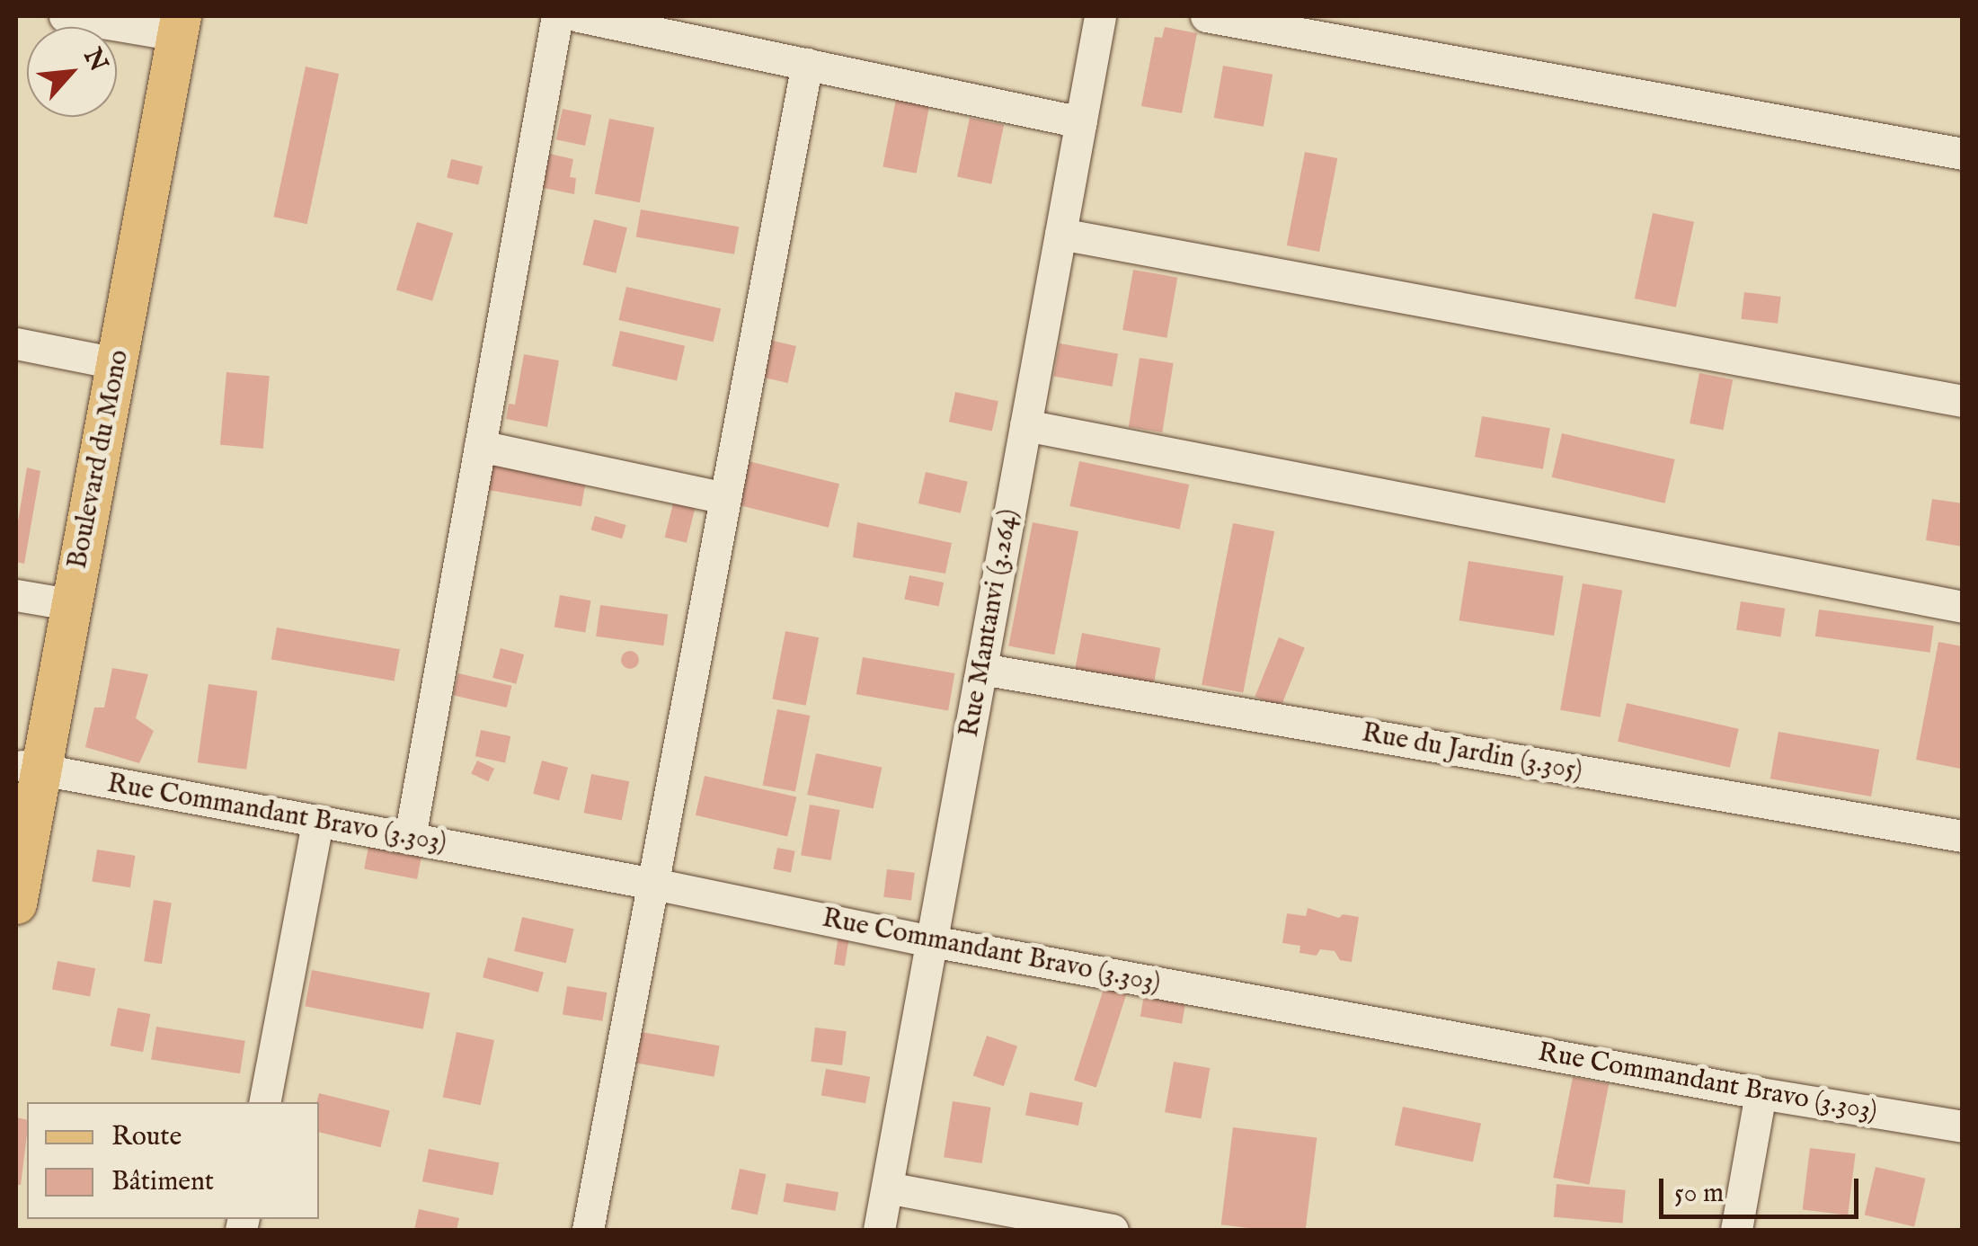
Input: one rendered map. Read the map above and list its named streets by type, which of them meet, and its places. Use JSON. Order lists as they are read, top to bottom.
{
  "streets": {
    "main road": ["Boulevard du Mono"],
    "street": ["Rue Mantanvi (3.264)", "Rue du Jardin (3.305)", "Rue Commandant Bravo (3.303)"]
  },
  "crossings": [
    ["Boulevard du Mono", "Rue Commandant Bravo (3.303)"],
    ["Rue Mantanvi (3.264)", "Rue du Jardin (3.305)"],
    ["Rue Mantanvi (3.264)", "Rue Commandant Bravo (3.303)"]
  ],
  "legend": ["Route", "Bâtiment"],
  "scale_bar": "50 m",
  "north": "top right"
}
